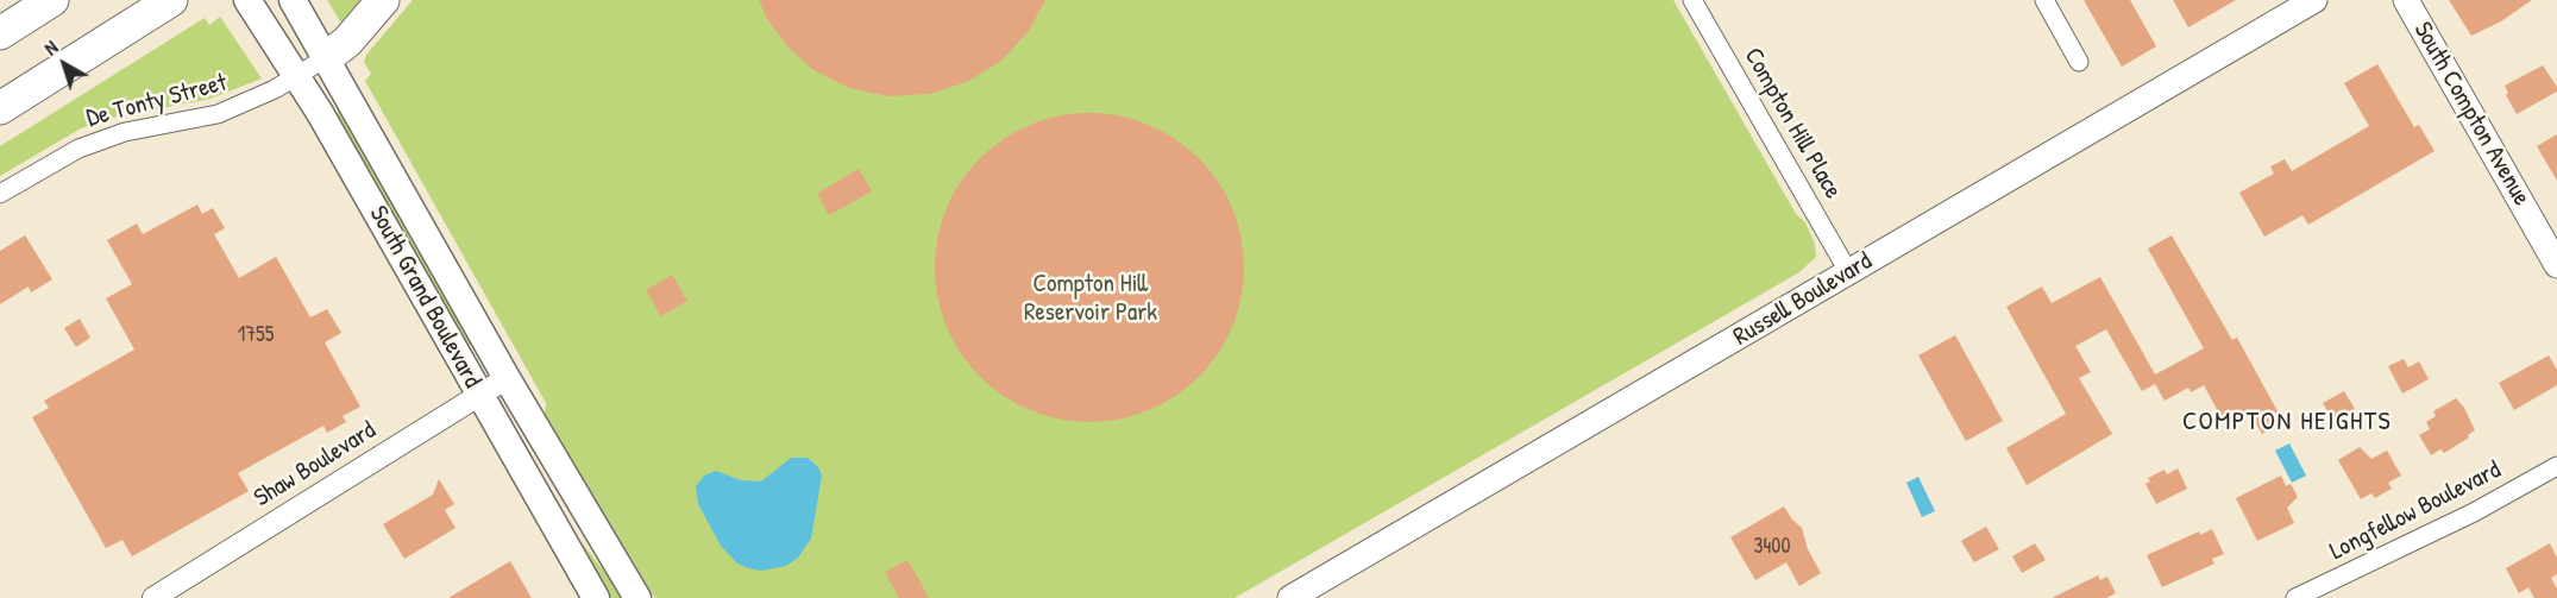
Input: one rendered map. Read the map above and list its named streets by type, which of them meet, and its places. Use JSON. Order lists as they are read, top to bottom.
{
  "streets": {
    "main road": ["South Compton Avenue", "South Grand Boulevard", "Russell Boulevard"],
    "street": [
      "De Tonty Street",
      "Compton Hill Place",
      "Shaw Boulevard",
      "Longfellow Boulevard"
    ]
  },
  "crossings": [
    ["De Tonty Street", "South Grand Boulevard"],
    ["Compton Hill Place", "Russell Boulevard"],
    ["South Grand Boulevard", "Shaw Boulevard"]
  ],
  "districts": ["COMPTON HEIGHTS"],
  "parks": ["Compton Hill Reservoir Park"],
  "house_numbers": ["1755", "3400"],
  "north": "top left"
}
